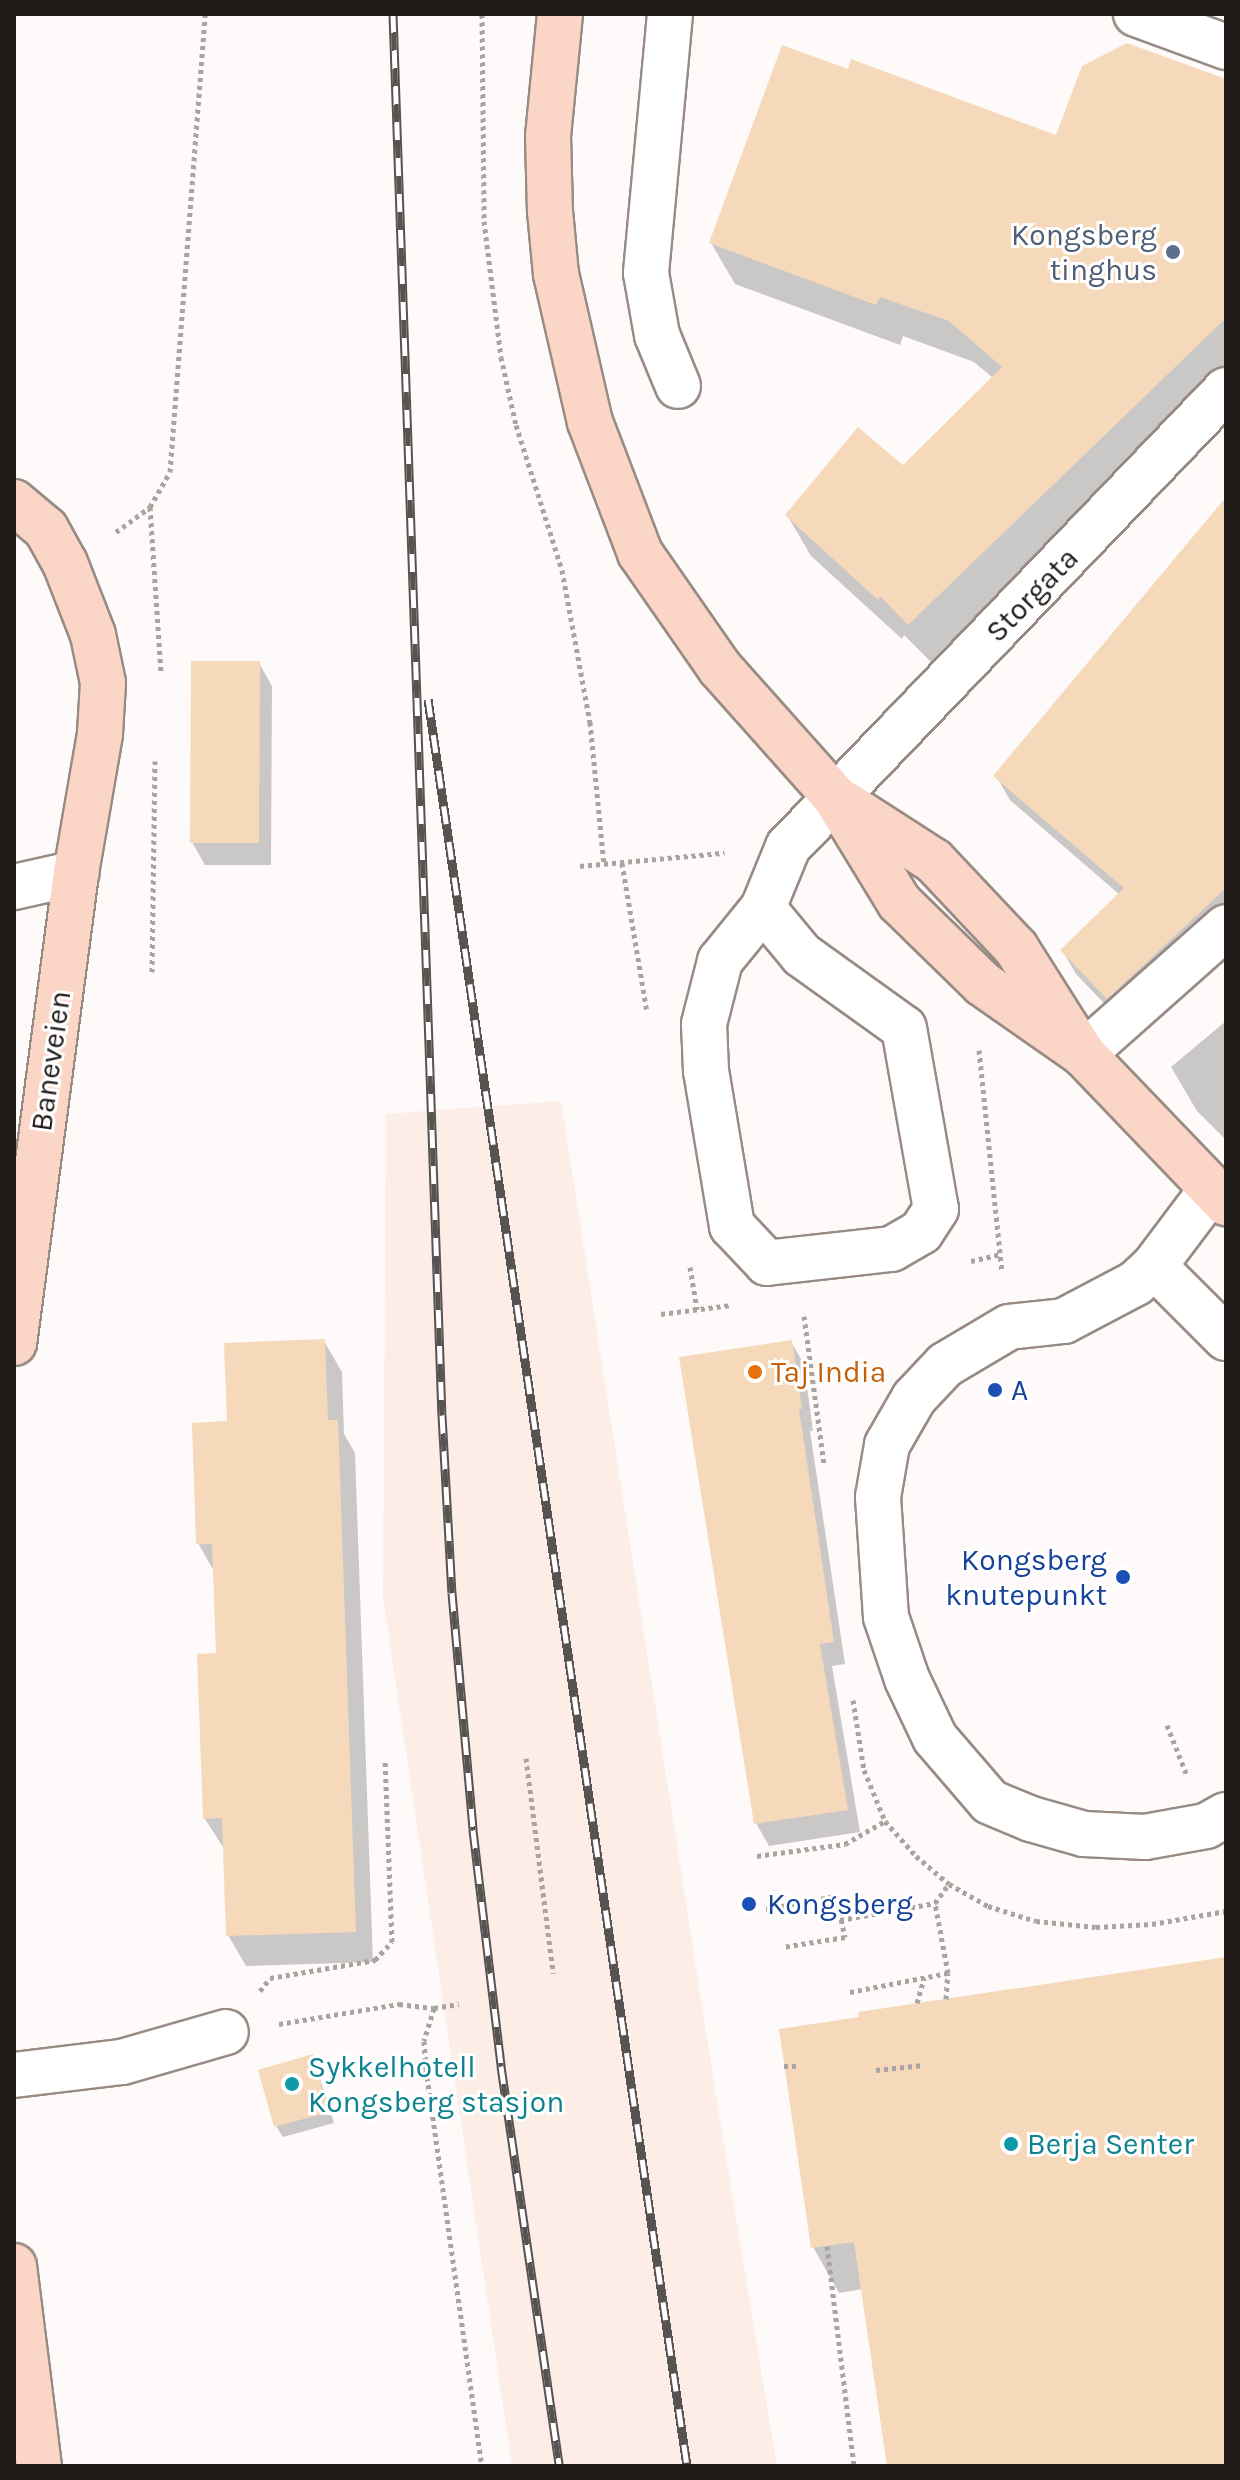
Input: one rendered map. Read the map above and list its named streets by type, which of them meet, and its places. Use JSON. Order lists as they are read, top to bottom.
{
  "streets": {
    "main road": ["Baneveien"],
    "street": ["Storgata"]
  },
  "places": [
    "Kongsberg tinghus",
    "Taj India",
    "A",
    "Kongsberg knutepunkt",
    "Kongsberg",
    "Sykkelhotell Kongsberg stasjon",
    "Berja Senter"
  ]
}
